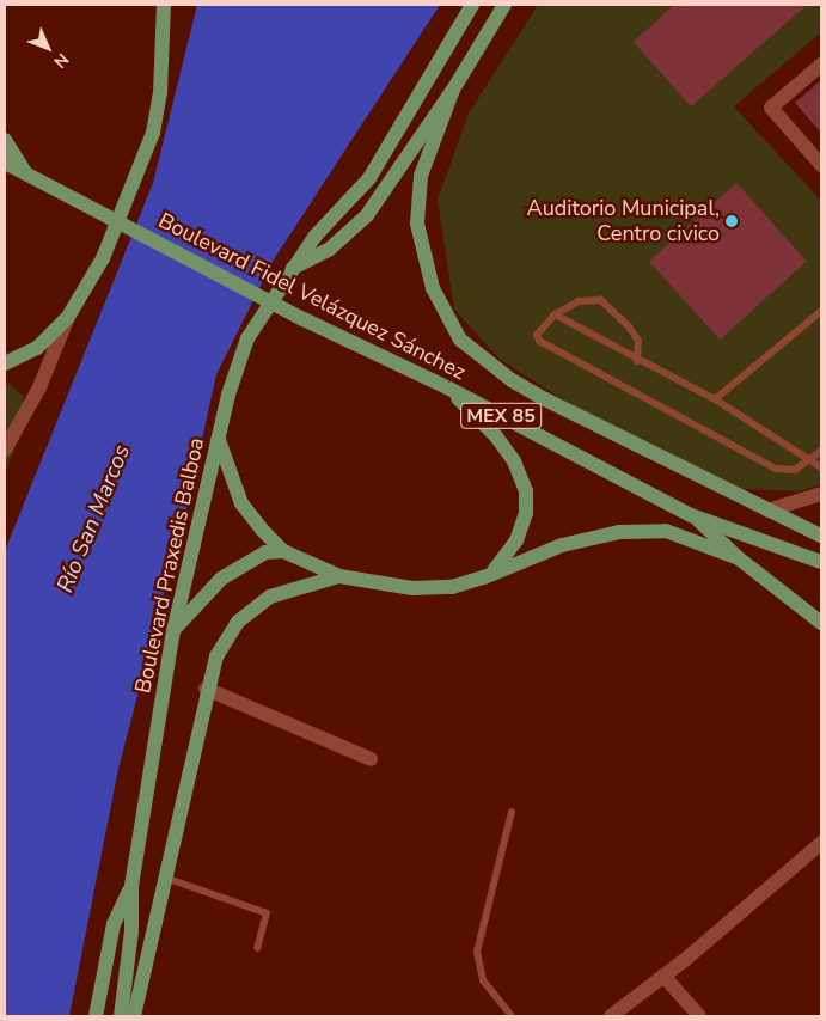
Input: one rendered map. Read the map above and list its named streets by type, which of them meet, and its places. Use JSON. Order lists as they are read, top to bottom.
{
  "streets": {
    "main road": ["Boulevard Fidel Velázquez Sánchez", "MEX 85", "Boulevard Praxedis Balboa"]
  },
  "water": ["Río San Marcos"],
  "places": ["Auditorio Municipal, Centro civico"],
  "north": "bottom right"
}
